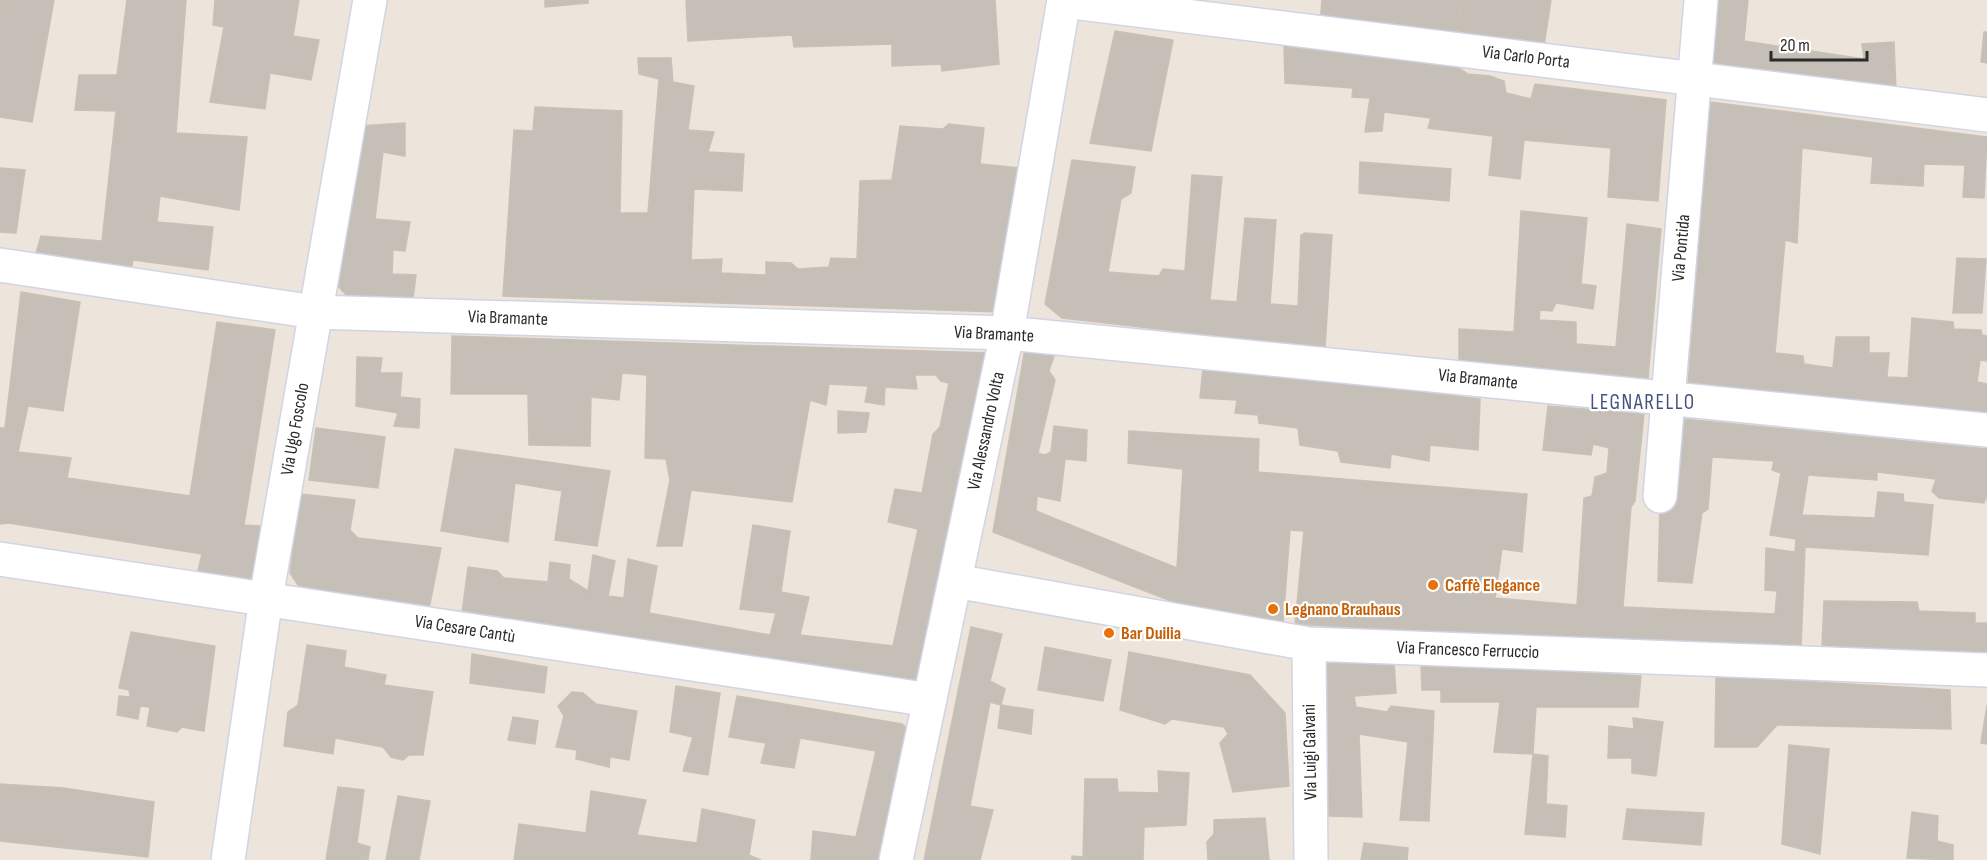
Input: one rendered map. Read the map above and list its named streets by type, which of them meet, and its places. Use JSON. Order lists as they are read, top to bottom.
{
  "streets": {
    "street": [
      "Via Carlo Porta",
      "Via Pontida",
      "Via Bramante",
      "Via Ugo Foscolo",
      "Via Alessandro Volta",
      "Via Cesare Cantù",
      "Via Francesco Ferruccio",
      "Via Luigi Galvani"
    ]
  },
  "crossings": [
    ["Via Carlo Porta", "Via Pontida"],
    ["Via Carlo Porta", "Via Alessandro Volta"],
    ["Via Pontida", "Via Bramante"],
    ["Via Bramante", "Via Ugo Foscolo"],
    ["Via Bramante", "Via Alessandro Volta"],
    ["Via Ugo Foscolo", "Via Cesare Cantù"],
    ["Via Alessandro Volta", "Via Cesare Cantù"],
    ["Via Alessandro Volta", "Via Francesco Ferruccio"],
    ["Via Francesco Ferruccio", "Via Luigi Galvani"]
  ],
  "districts": ["LEGNARELLO"],
  "places": ["Caffè Elegance", "Legnano Brauhaus", "Bar Duilia"],
  "scale_bar": "20 m"
}
